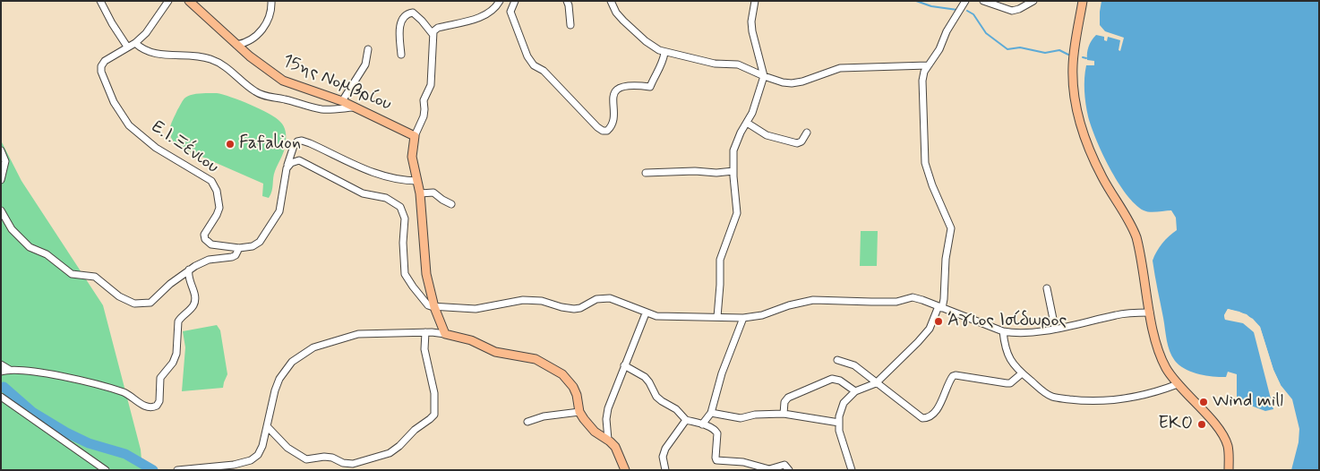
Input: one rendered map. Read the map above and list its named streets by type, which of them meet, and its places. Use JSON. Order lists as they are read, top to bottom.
{
  "streets": {
    "main road": ["15ης Νομβρίου"],
    "street": ["Ε.Ι.Ξένιου"]
  },
  "places": [
    "Fafalion",
    "Άγιος Ισίδωρος",
    "Wind mill",
    "EKO"
  ]
}
